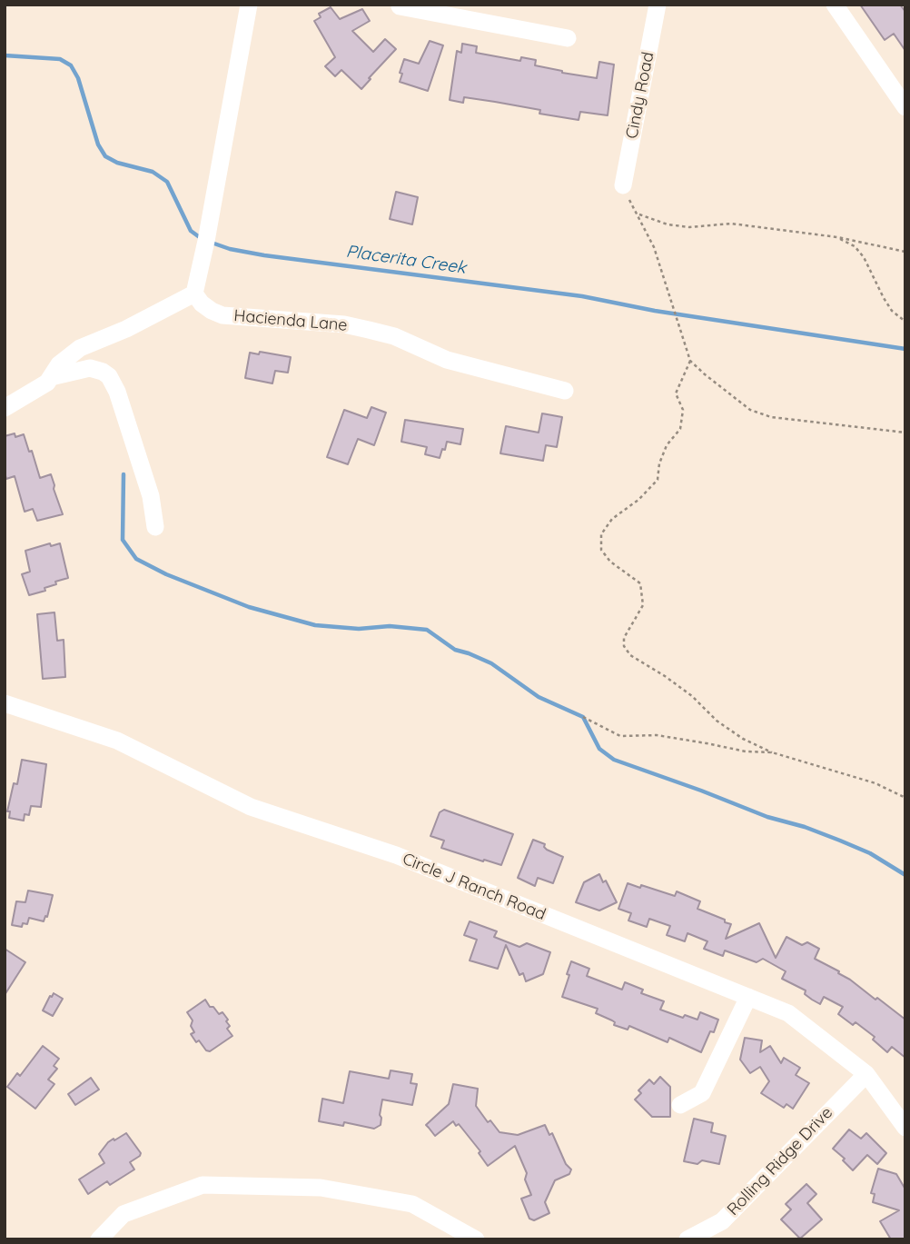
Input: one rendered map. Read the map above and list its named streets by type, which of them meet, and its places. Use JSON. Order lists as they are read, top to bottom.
{
  "streets": {
    "street": [
      "Cindy Road",
      "Hacienda Lane",
      "Circle J Ranch Road",
      "Rolling Ridge Drive"
    ]
  },
  "crossings": [
    ["Circle J Ranch Road", "Rolling Ridge Drive"]
  ],
  "water": ["Placerita Creek"]
}
